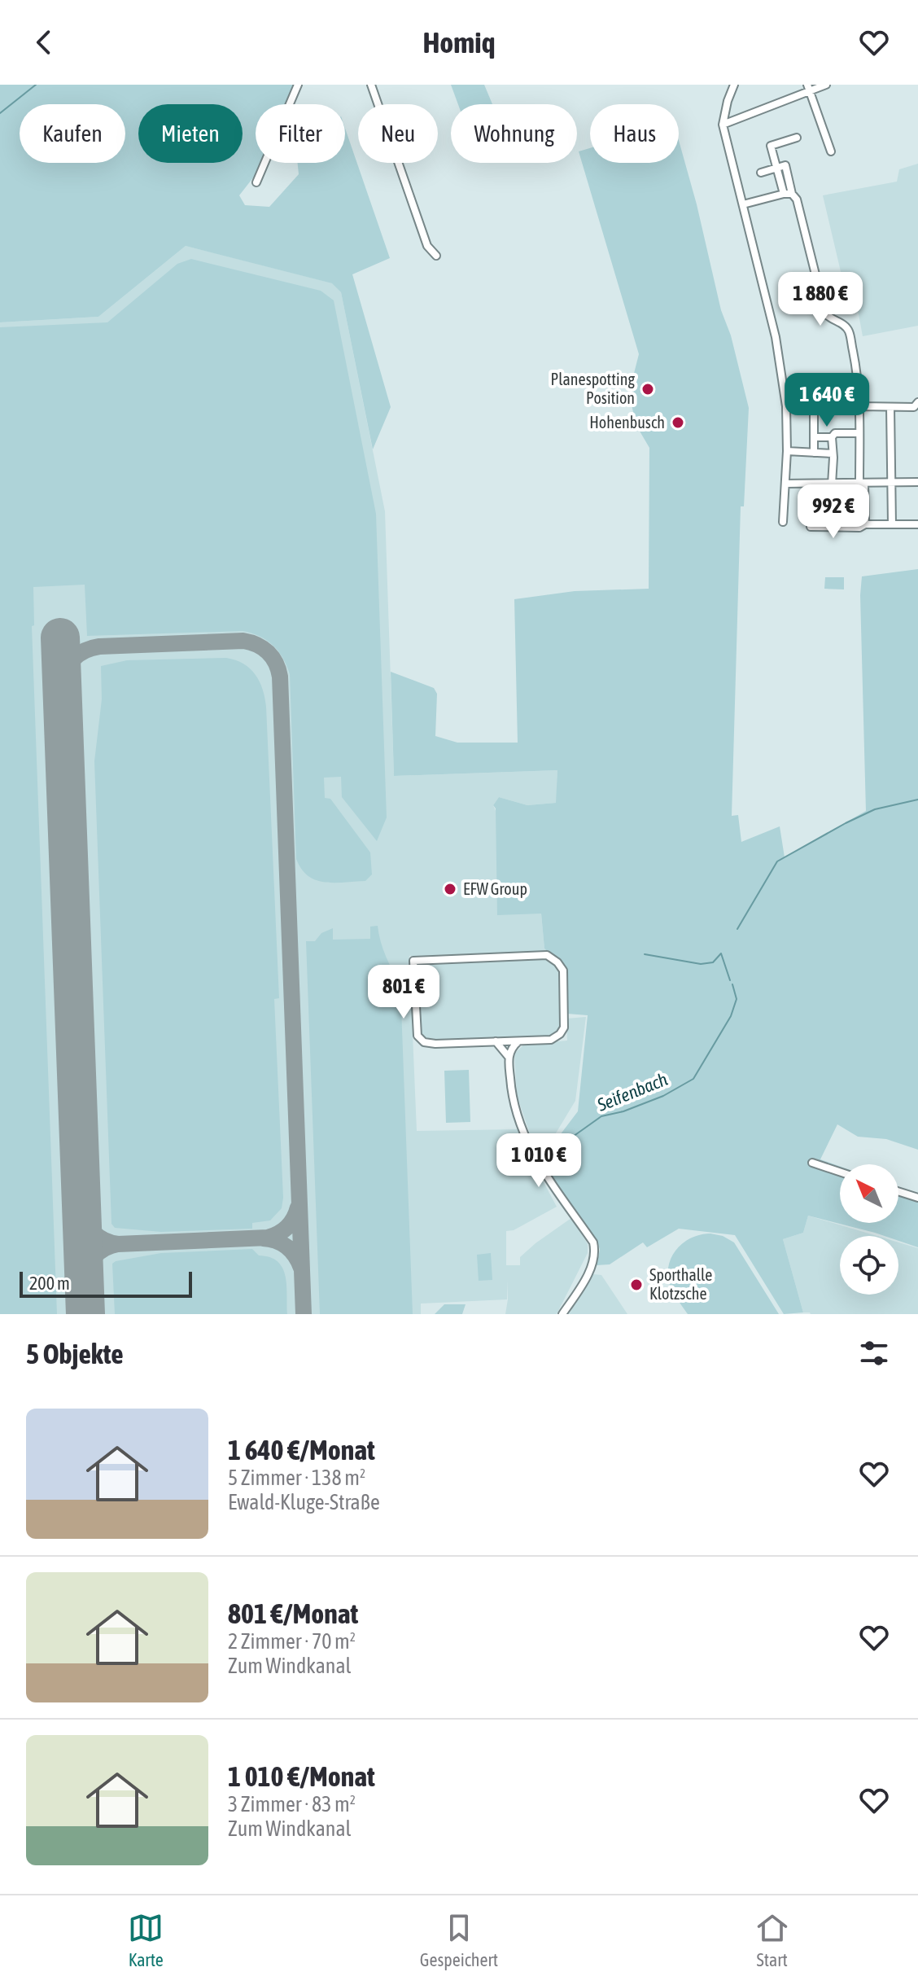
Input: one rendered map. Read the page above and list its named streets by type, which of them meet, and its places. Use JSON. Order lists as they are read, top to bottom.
{
  "water": ["Seifenbach"],
  "places": [
    "Planespotting Position",
    "Hohenbusch",
    "EFW Group",
    "Sporthalle Klotzsche"
  ],
  "scale_bar": "200 m",
  "north": "top left",
  "page": {
    "header": "Homiq",
    "chip": [
      "Kaufen",
      "Mieten",
      "Filter",
      "Neu",
      "Wohnung",
      "Haus"
    ],
    "price": [
      "1 880 €",
      "1 640 €",
      "992 €",
      "801 €",
      "1 010 €"
    ],
    "scale": "200 m",
    "heading": "5 Objekte",
    "list": [
      {
        "name": "1 640 €/Monat",
        "note": "5 Zimmer · 138 m² · Ewald-Kluge-Straße"
      },
      {
        "name": "801 €/Monat",
        "note": "2 Zimmer · 70 m² · Zum Windkanal"
      },
      {
        "name": "1 010 €/Monat",
        "note": "3 Zimmer · 83 m² · Zum Windkanal"
      }
    ],
    "tabs": ["Karte", "Gespeichert", "Start"]
  }
}
